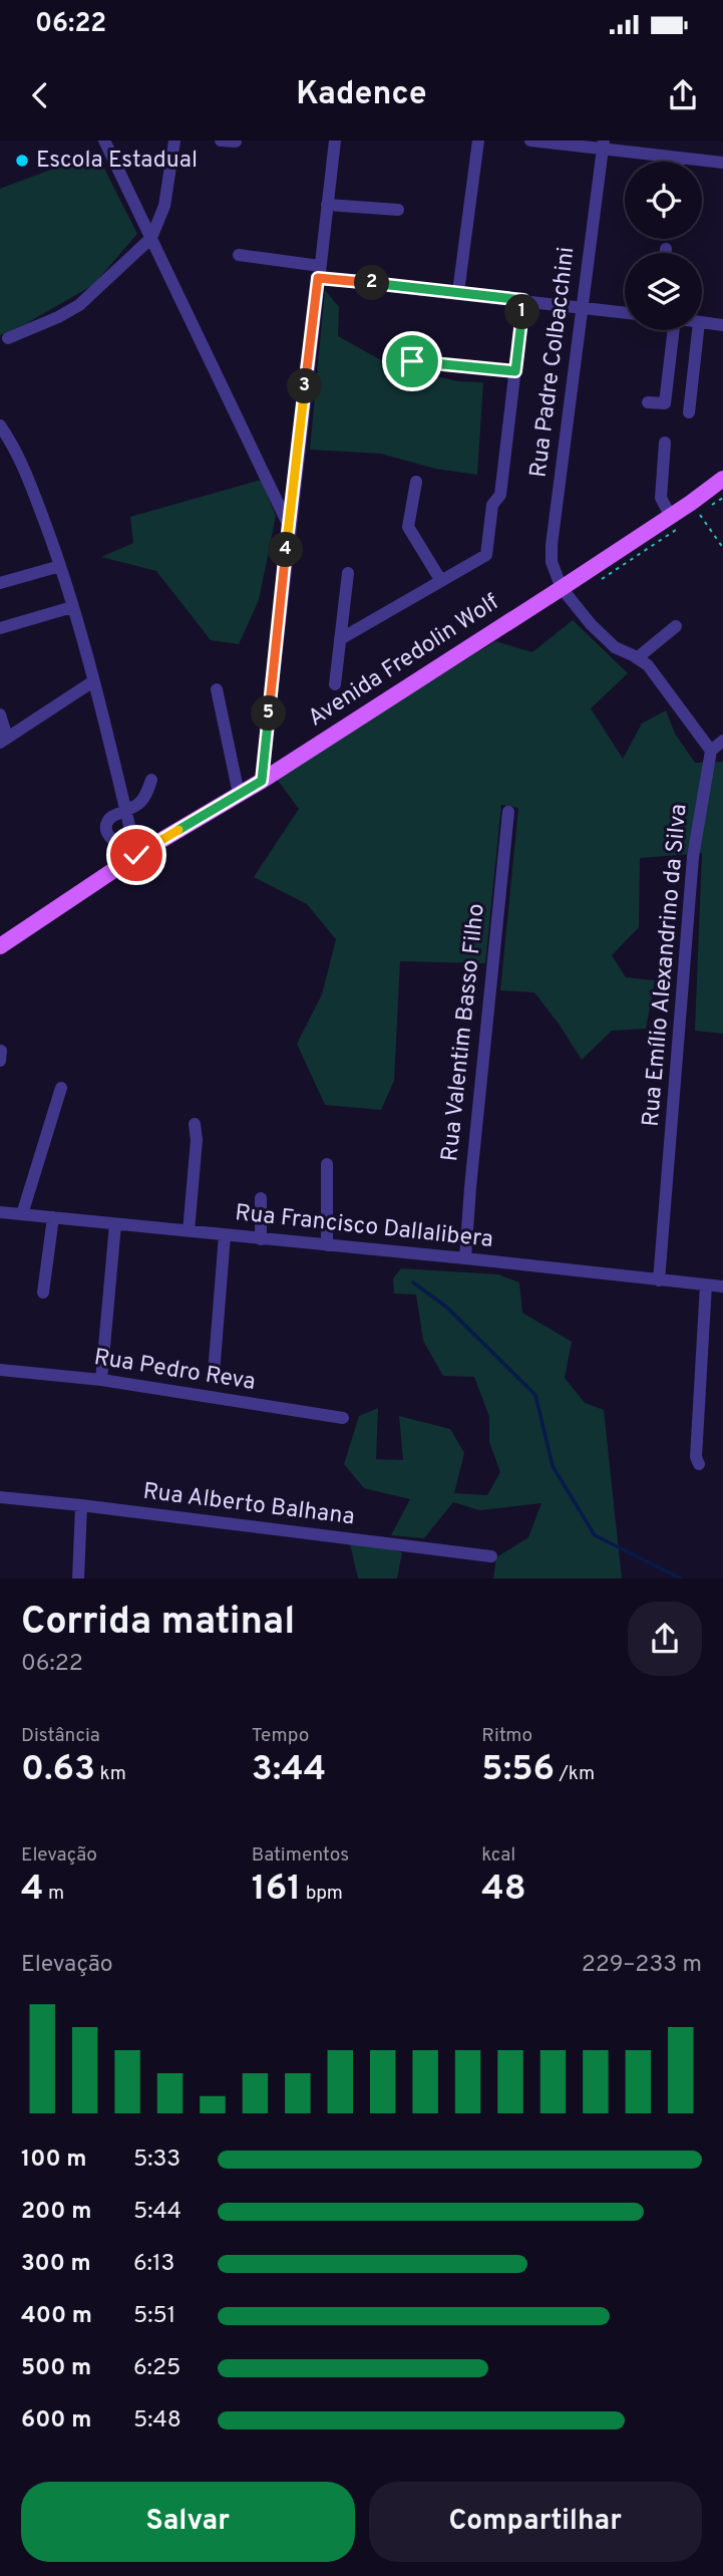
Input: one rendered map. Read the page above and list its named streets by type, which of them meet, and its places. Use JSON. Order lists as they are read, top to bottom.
{
  "streets": {
    "main road": ["Avenida Fredolin Wolf"],
    "street": [
      "Rua Padre Colbacchini",
      "Rua Emílio Alexandrino da Silva",
      "Rua Valentim Basso Filho",
      "Rua Francisco Dallalibera",
      "Rua Pedro Reva",
      "Rua Alberto Balhana"
    ]
  },
  "crossings": [
    ["Rua Padre Colbacchini", "Avenida Fredolin Wolf"],
    ["Rua Emílio Alexandrino da Silva", "Rua Francisco Dallalibera"],
    ["Rua Valentim Basso Filho", "Rua Francisco Dallalibera"]
  ],
  "places": ["Escola Estadual"],
  "page": {
    "status": "06:22",
    "header": "Kadence",
    "pins": [
      "2",
      "1",
      "3",
      "4",
      "5"
    ],
    "heading": ["Corrida matinal", "06:22"],
    "stats": [
      ["Distância", "0.63 km"],
      ["Tempo", "3:44"],
      ["Ritmo", "5:56 /km"],
      ["Elevação", "4 m"],
      ["Batimentos", "161 bpm"],
      ["kcal", "48"]
    ],
    "chart": ["Elevação", "229–233 m"],
    "list": [
      {
        "name": "100 m",
        "note": "5:33"
      },
      {
        "name": "200 m",
        "note": "5:44"
      },
      {
        "name": "300 m",
        "note": "6:13"
      },
      {
        "name": "400 m",
        "note": "5:51"
      },
      {
        "name": "500 m",
        "note": "6:25"
      },
      {
        "name": "600 m",
        "note": "5:48"
      }
    ],
    "buttons": ["Salvar", "Compartilhar"]
  }
}
